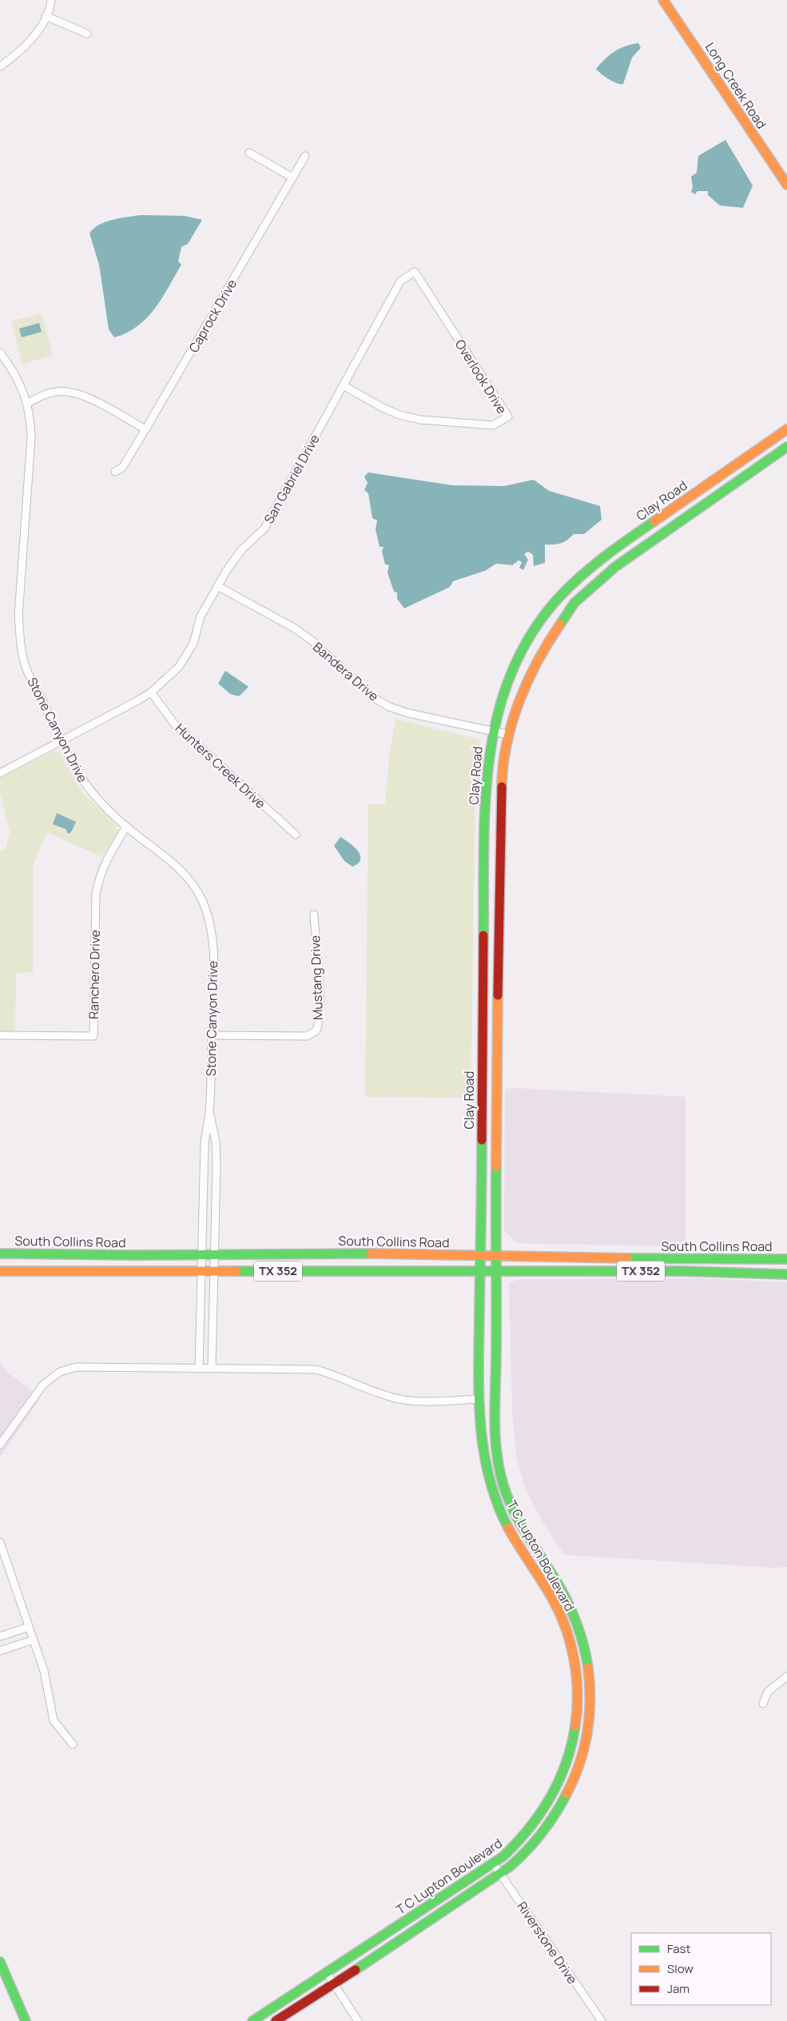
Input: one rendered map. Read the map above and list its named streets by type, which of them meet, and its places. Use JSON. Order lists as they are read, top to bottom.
{
  "streets": {
    "main road": [
      "Long Creek Road",
      "Clay Road",
      "South Collins Road",
      "TX 352",
      "T C Lupton Boulevard"
    ],
    "street": [
      "Caprock Drive",
      "Overlook Drive",
      "San Gabriel Drive",
      "Bandera Drive",
      "Stone Canyon Drive",
      "Hunters Creek Drive",
      "Ranchero Drive",
      "Mustang Drive",
      "Riverstone Drive"
    ]
  },
  "crossings": [
    ["Overlook Drive", "San Gabriel Drive"],
    ["San Gabriel Drive", "Bandera Drive"],
    ["San Gabriel Drive", "Stone Canyon Drive"],
    ["San Gabriel Drive", "Hunters Creek Drive"],
    ["Clay Road", "Bandera Drive"],
    ["Clay Road", "South Collins Road"],
    ["Clay Road", "T C Lupton Boulevard"],
    ["Stone Canyon Drive", "Ranchero Drive"],
    ["Stone Canyon Drive", "Mustang Drive"],
    ["Stone Canyon Drive", "South Collins Road"],
    ["South Collins Road", "T C Lupton Boulevard"],
    ["T C Lupton Boulevard", "Riverstone Drive"]
  ],
  "legend": ["Fast", "Slow", "Jam"]
}
